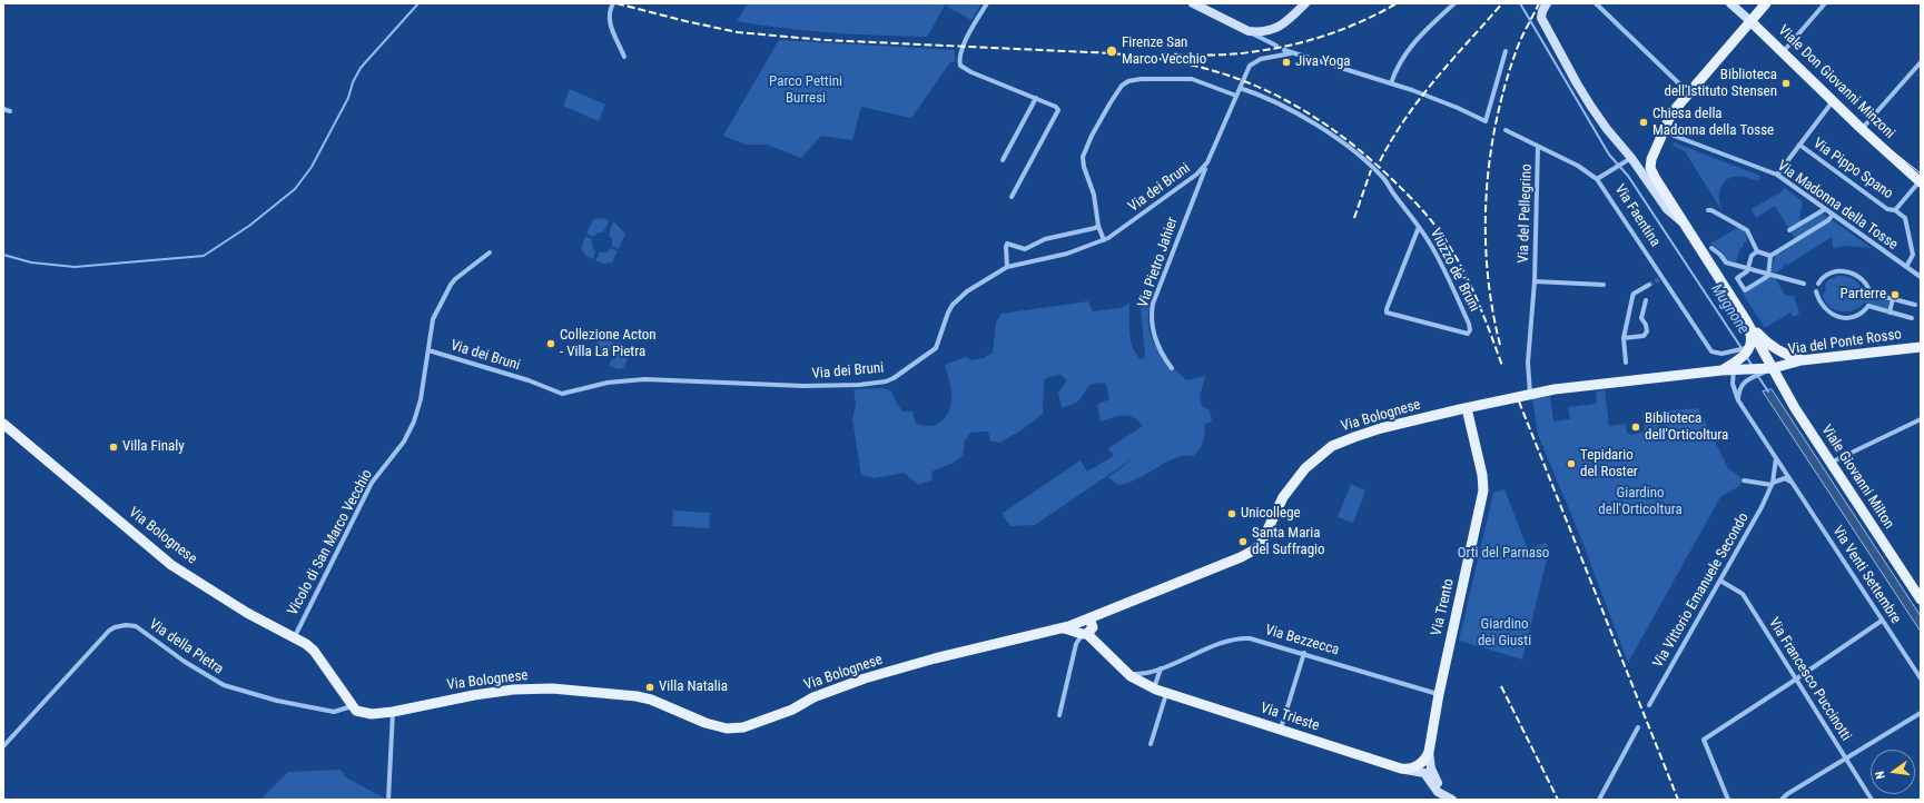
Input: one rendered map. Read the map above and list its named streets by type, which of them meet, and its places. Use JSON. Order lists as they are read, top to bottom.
{
  "streets": {
    "main road": [
      "Viale Don Giovanni Minzoni",
      "Via del Ponte Rosso",
      "Via Bolognese",
      "Viale Giovanni Milton",
      "Via Trento",
      "Via Trieste"
    ],
    "street": [
      "Via Pippo Spano",
      "Via dei Bruni",
      "Via Madonna della Tosse",
      "Via del Pellegrino",
      "Via Faentina",
      "Via Pietro Jahier",
      "Viuzzo de' Bruni",
      "Vicolo di San Marco Vecchio",
      "Via Venti Settembre",
      "Via Vittorio Emanuele Secondo",
      "Via Bezzecca",
      "Via della Pietra",
      "Via Francesco Puccinotti"
    ]
  },
  "crossings": [
    ["Viale Don Giovanni Minzoni", "Via Pippo Spano"],
    ["Via Pippo Spano", "Via Madonna della Tosse"],
    ["Via dei Bruni", "Via Pietro Jahier"],
    ["Via dei Bruni", "Viuzzo de' Bruni"],
    ["Via dei Bruni", "Vicolo di San Marco Vecchio"],
    ["Via del Pellegrino", "Via Faentina"],
    ["Via del Pellegrino", "Via Bolognese"],
    ["Via del Ponte Rosso", "Via Bolognese"],
    ["Via del Ponte Rosso", "Viale Giovanni Milton"],
    ["Via Bolognese", "Vicolo di San Marco Vecchio"],
    ["Via Bolognese", "Via Venti Settembre"],
    ["Via Bolognese", "Via Trento"],
    ["Via Bolognese", "Via della Pietra"],
    ["Via Bolognese", "Via Trieste"],
    ["Via Venti Settembre", "Via Vittorio Emanuele Secondo"],
    ["Via Vittorio Emanuele Secondo", "Via Francesco Puccinotti"],
    ["Via Trento", "Via Bezzecca"],
    ["Via Trento", "Via Trieste"],
    ["Via Bezzecca", "Via Trieste"]
  ],
  "water": ["Mugnone"],
  "parks": [
    "Parco Pettini Burresi",
    "Giardino dell'Orticoltura",
    "Orti del Parnaso",
    "Giardino dei Giusti"
  ],
  "places": [
    "Firenze San Marco Vecchio",
    "Jiva Yoga",
    "Biblioteca dell'Istituto Stensen",
    "Chiesa della Madonna della Tosse",
    "Parterre",
    "Collezione Acton - Villa La Pietra",
    "Biblioteca dell'Orticoltura",
    "Villa Finaly",
    "Tepidario del Roster",
    "Unicollege",
    "Santa Maria del Suffragio",
    "Villa Natalia"
  ],
  "north": "left"
}
